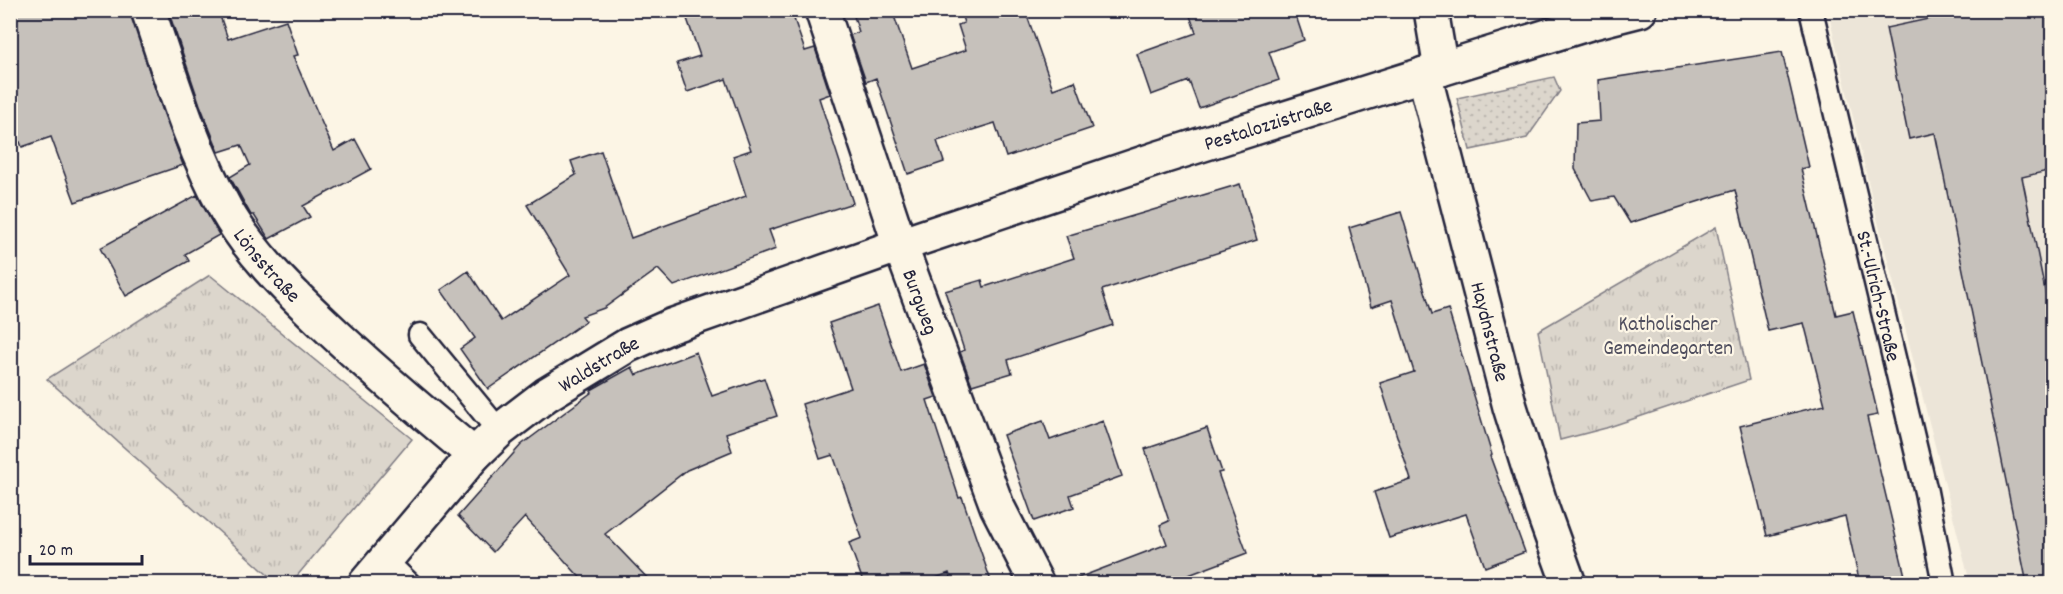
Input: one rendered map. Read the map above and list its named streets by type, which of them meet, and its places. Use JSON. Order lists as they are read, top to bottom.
{
  "streets": {
    "street": [
      "Pestalozzistraße",
      "Lönsstraße",
      "Burgweg",
      "Haydnstraße",
      "Waldstraße"
    ],
    "lane": ["St.-Ulrich-Straße"]
  },
  "crossings": [
    ["Pestalozzistraße", "Burgweg"],
    ["Pestalozzistraße", "Haydnstraße"],
    ["Pestalozzistraße", "Waldstraße"],
    ["Lönsstraße", "Waldstraße"],
    ["Burgweg", "Waldstraße"]
  ],
  "parks": ["Katholischer Gemeindegarten"],
  "scale_bar": "20 m"
}
